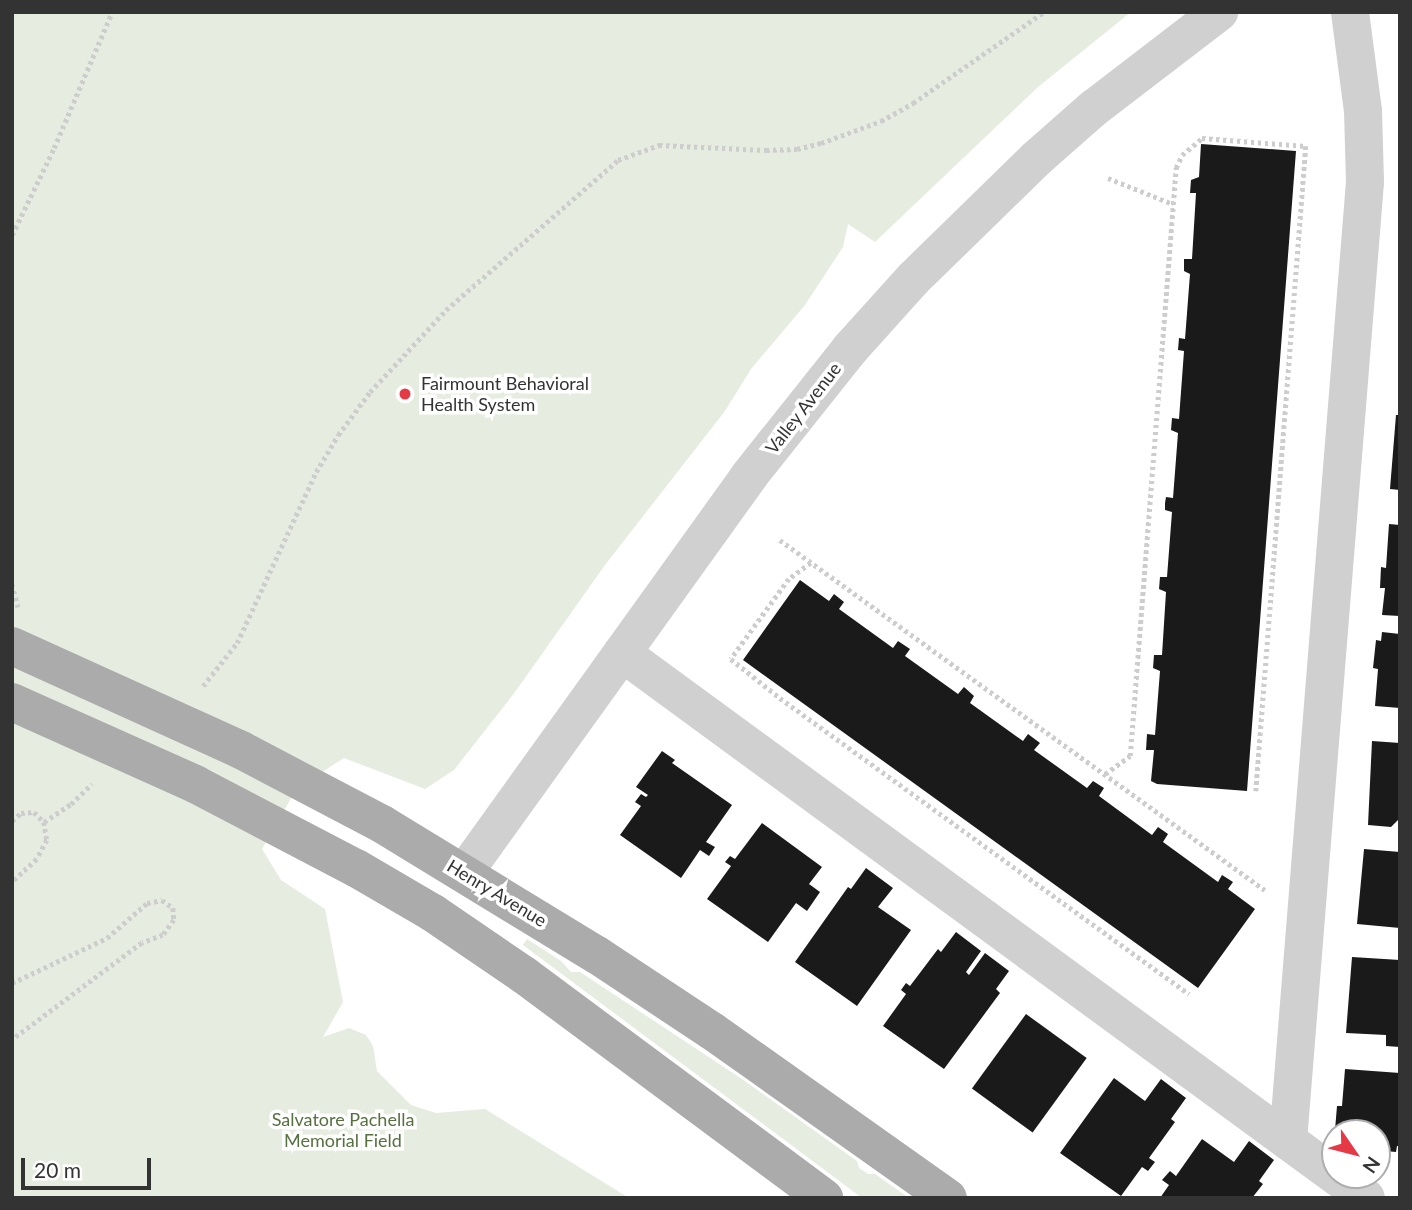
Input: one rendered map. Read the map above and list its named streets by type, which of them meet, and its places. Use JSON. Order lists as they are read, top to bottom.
{
  "streets": {
    "main road": ["Henry Avenue"],
    "street": ["Valley Avenue"]
  },
  "crossings": [
    ["Valley Avenue", "Henry Avenue"]
  ],
  "parks": ["Salvatore Pachella Memorial Field"],
  "places": ["Fairmount Behavioral Health System"],
  "scale_bar": "20 m",
  "north": "bottom right"
}
